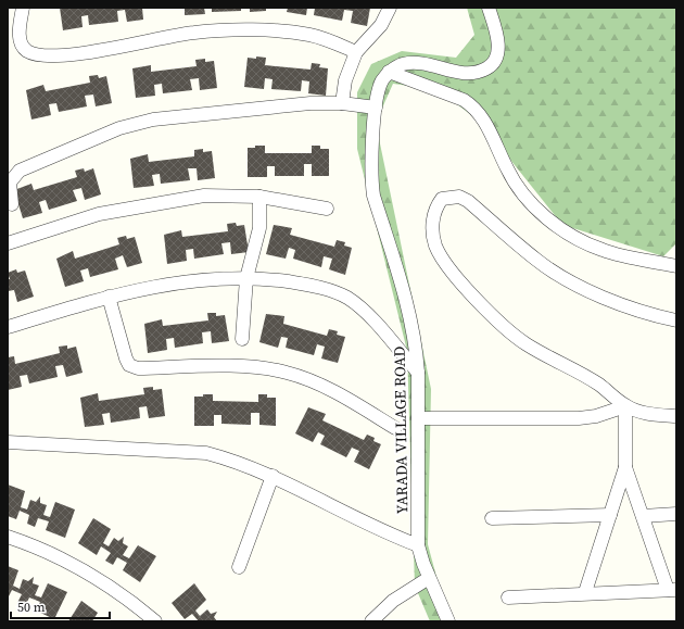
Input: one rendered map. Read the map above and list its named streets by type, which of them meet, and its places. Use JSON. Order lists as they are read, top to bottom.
{
  "streets": {
    "street": ["YARADA VILLAGE ROAD"]
  },
  "scale_bar": "50 m"
}
